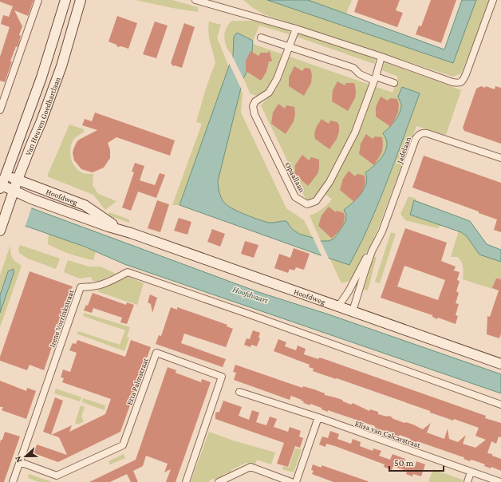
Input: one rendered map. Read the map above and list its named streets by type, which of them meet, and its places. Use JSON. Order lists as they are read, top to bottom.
{
  "streets": {
    "street": [
      "Van Heuven Goedhartlaan",
      "Jadelaan",
      "Opaallaan",
      "Hoofdweg",
      "Irene Vorrinkstraat",
      "Etta Palmstraat",
      "Elisa van Calcarstraat"
    ]
  },
  "crossings": [
    ["Van Heuven Goedhartlaan", "Hoofdweg"],
    ["Jadelaan", "Hoofdweg"],
    ["Irene Vorrinkstraat", "Etta Palmstraat"]
  ],
  "water": ["Hoofdvaart"],
  "scale_bar": "50 m",
  "north": "left"
}
